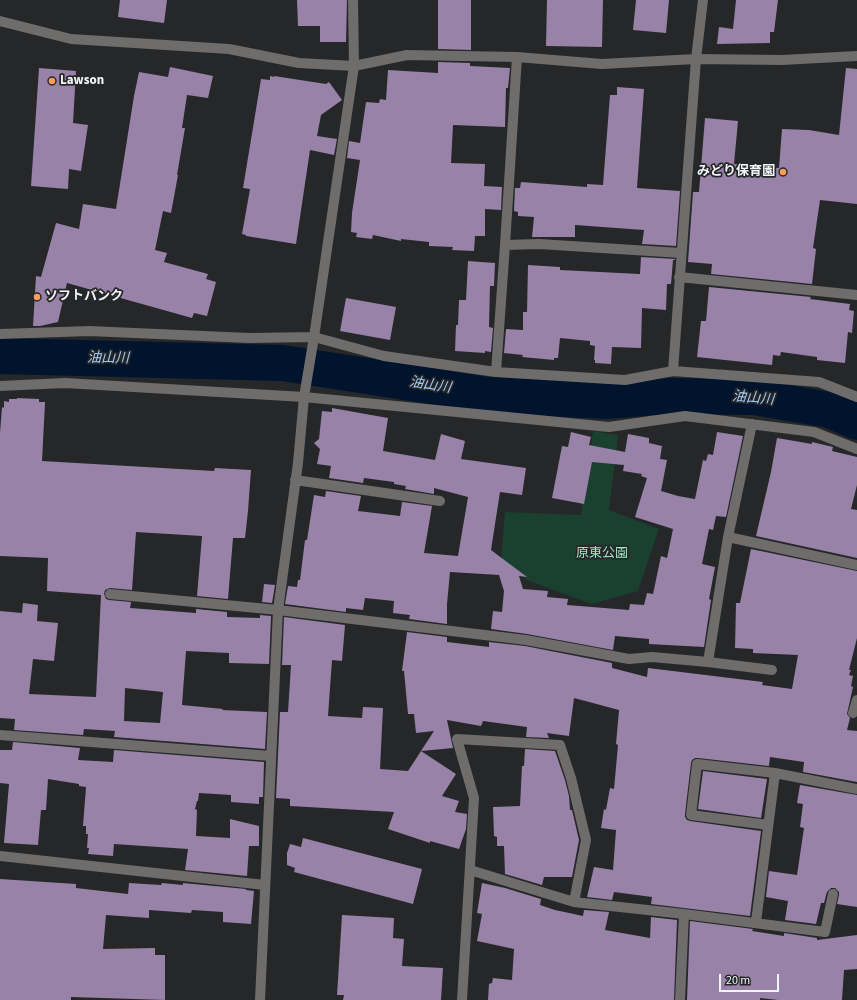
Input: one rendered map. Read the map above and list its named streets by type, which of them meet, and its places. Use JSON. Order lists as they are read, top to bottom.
{
  "water": ["油山川"],
  "parks": ["原東公園"],
  "places": ["Lawson", "みどり保育園", "ソフトバンク"],
  "scale_bar": "20 m"
}
